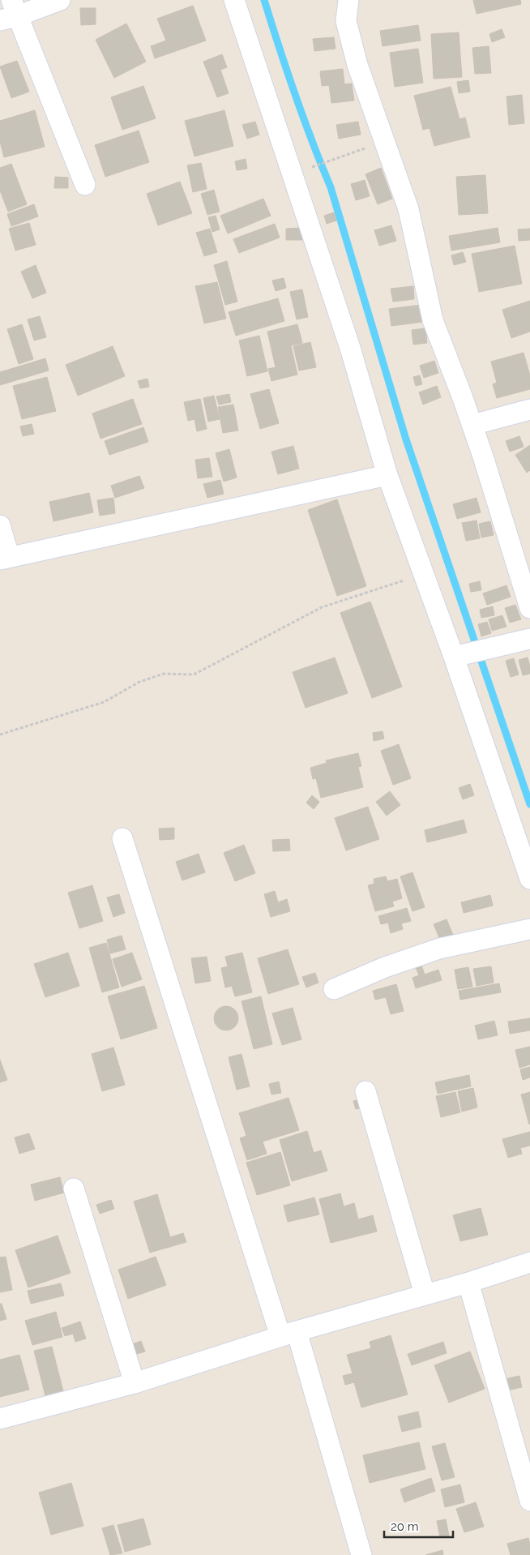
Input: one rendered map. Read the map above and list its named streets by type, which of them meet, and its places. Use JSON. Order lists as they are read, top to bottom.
{
  "scale_bar": "20 m"
}
